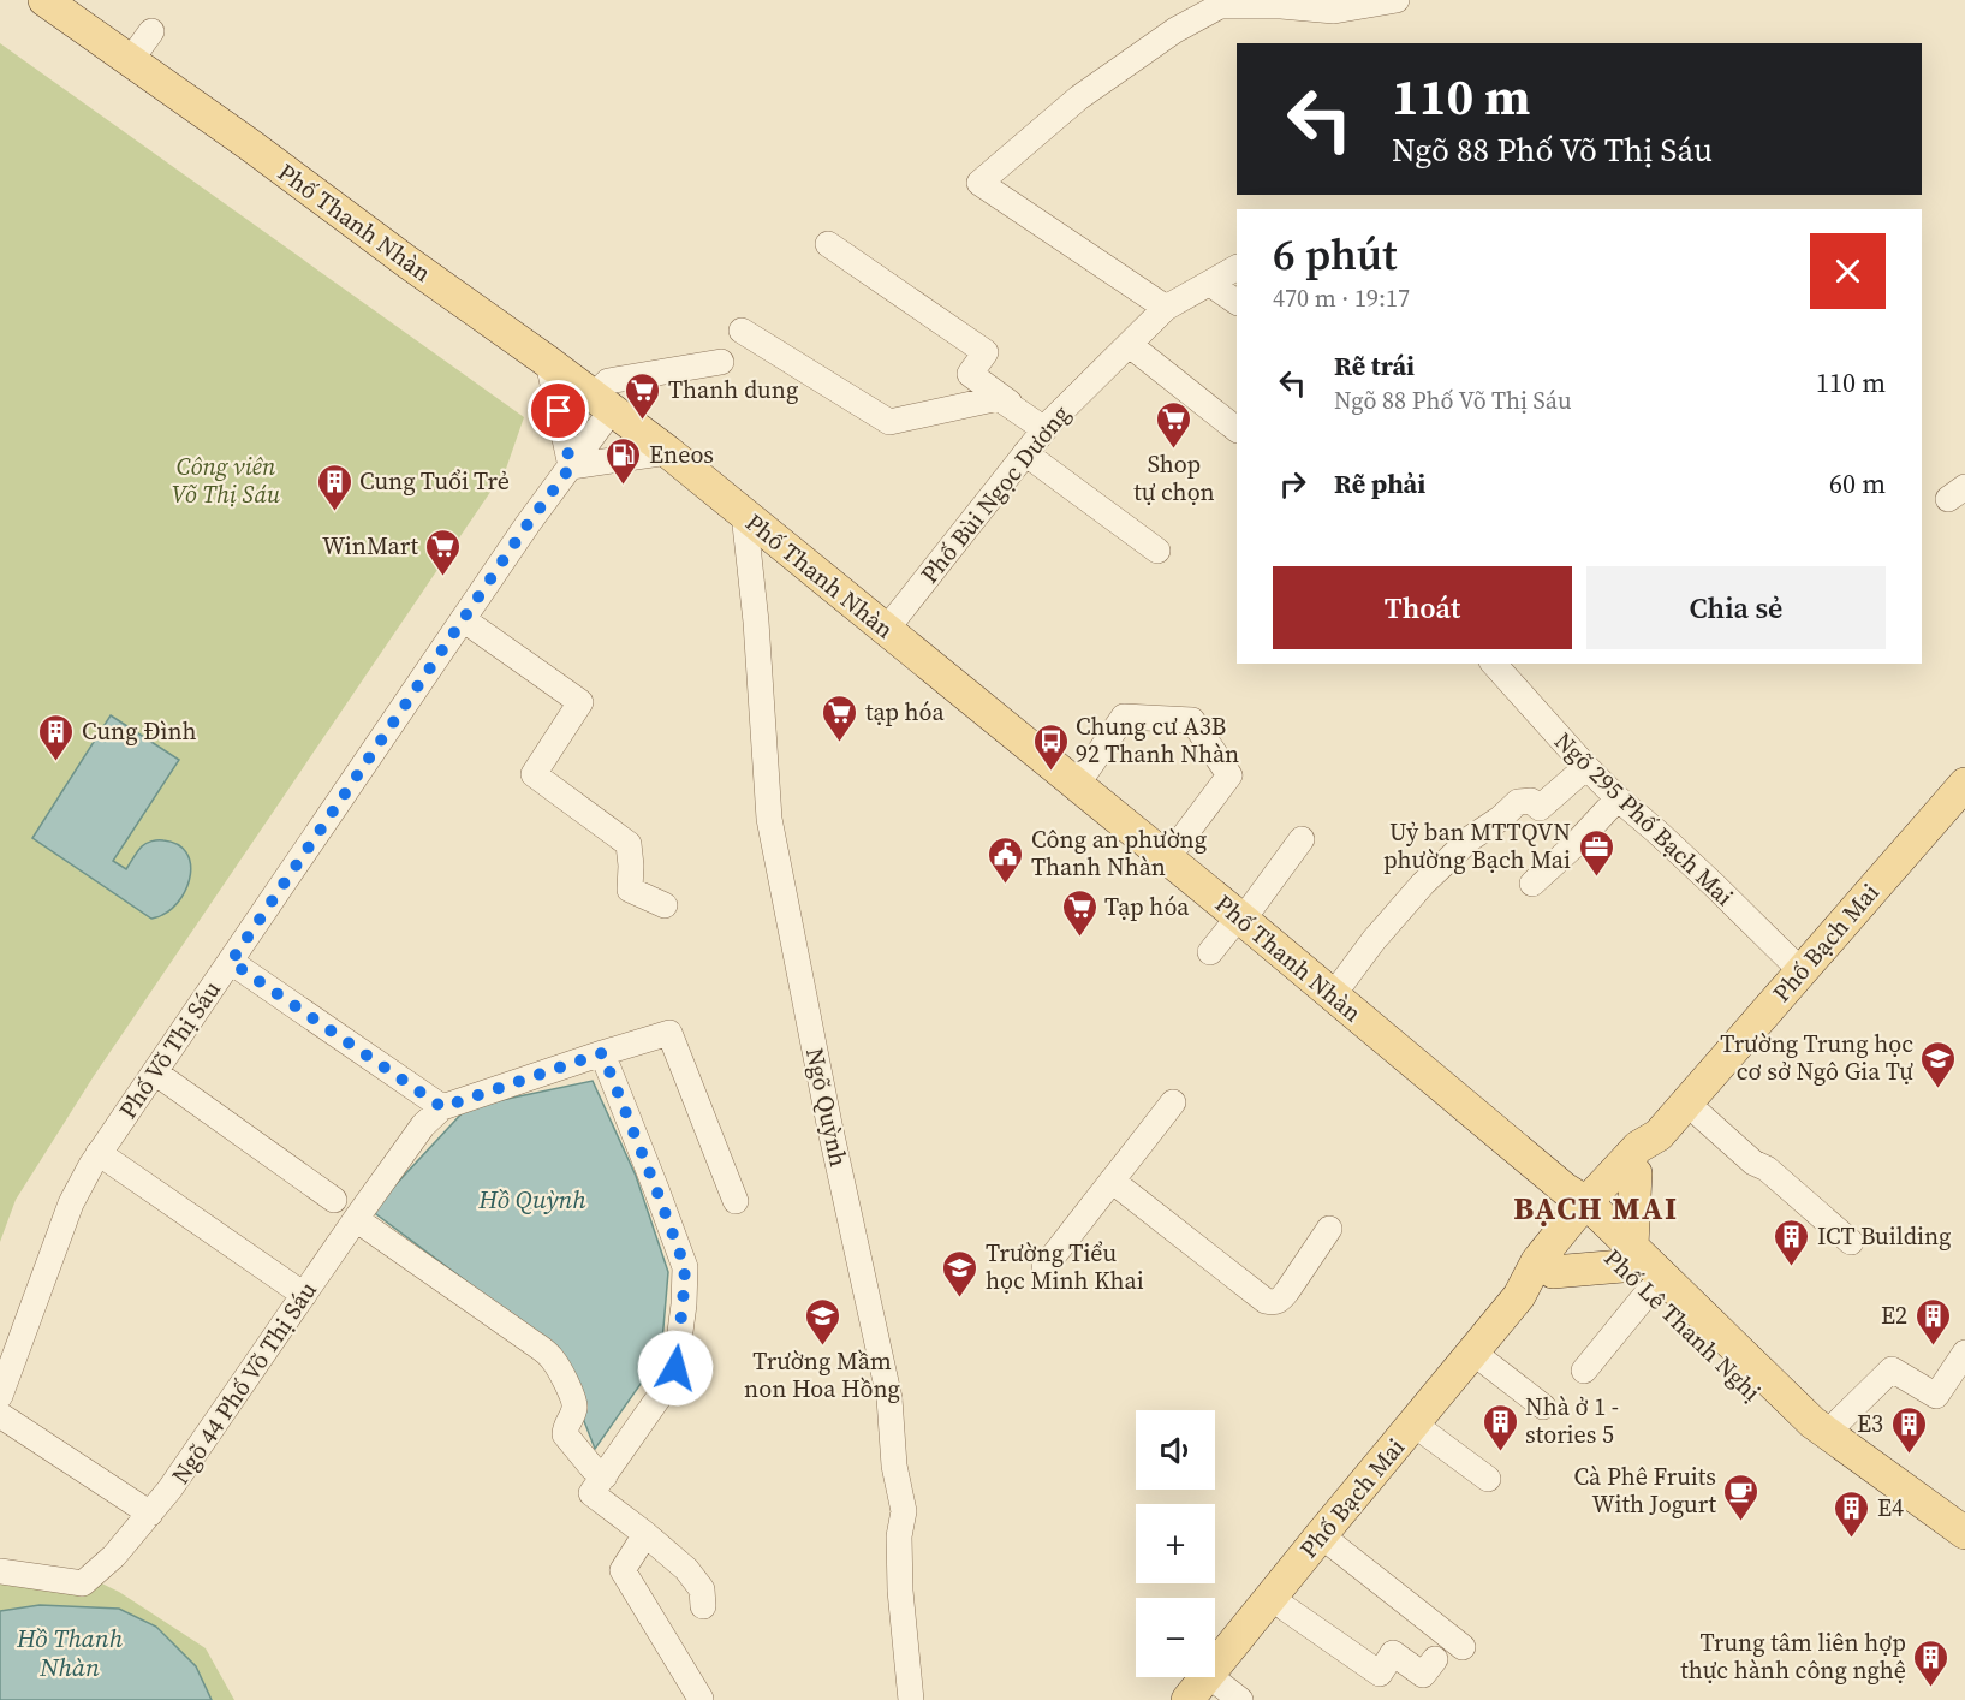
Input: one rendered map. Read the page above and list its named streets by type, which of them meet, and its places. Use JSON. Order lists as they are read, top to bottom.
{
  "streets": {
    "main road": ["Phố Thanh Nhàn", "Phố Bạch Mai", "Phố Lê Thanh Nghị"],
    "street": [
      "Phố Bùi Ngọc Dương",
      "Ngõ 295 Phố Bạch Mai",
      "Phố Võ Thị Sáu",
      "Ngõ Quỳnh",
      "Ngõ 44 Phố Võ Thị Sáu"
    ]
  },
  "crossings": [
    ["Phố Thanh Nhàn", "Phố Bùi Ngọc Dương"],
    ["Phố Thanh Nhàn", "Phố Bạch Mai"],
    ["Phố Thanh Nhàn", "Phố Võ Thị Sáu"],
    ["Phố Thanh Nhàn", "Ngõ Quỳnh"],
    ["Phố Thanh Nhàn", "Phố Lê Thanh Nghị"],
    ["Ngõ 295 Phố Bạch Mai", "Phố Bạch Mai"],
    ["Phố Bạch Mai", "Phố Lê Thanh Nghị"]
  ],
  "districts": ["BẠCH MAI"],
  "water": ["Hồ Quỳnh", "Hồ Thanh Nhàn"],
  "parks": ["Công viên Võ Thị Sáu"],
  "places": {
    "supermarket": [
      "Thanh dung",
      "Shop tự chọn",
      "WinMart",
      "tạp hóa",
      "Tạp hóa"
    ],
    "fuel station": ["Eneos"],
    "building": [
      "Cung Tuổi Trẻ",
      "Cung Đình",
      "ICT Building",
      "E2",
      "Nhà ở 1 - stories 5",
      "E3",
      "E4",
      "Trung tâm liên hợp thực hành công nghệ"
    ],
    "bus stop": ["Chung cư A3B 92 Thanh Nhàn"],
    "office": ["Uỷ ban MTTQVN phường Bạch Mai"],
    "public building": ["Công an phường Thanh Nhàn"],
    "school or university": ["Trường Trung học cơ sở Ngô Gia Tự", "Trường Tiểu học Minh Khai", "Trường Mầm non Hoa Hồng"],
    "cafe": ["Cà Phê Fruits With Jogurt"]
  },
  "page": {
    "turn": ["110 m", "Ngõ 88 Phố Võ Thị Sáu"],
    "heading": ["6 phút", "470 m · 19:17"],
    "list": [
      {
        "name": "Rẽ trái",
        "note": "Ngõ 88 Phố Võ Thị Sáu",
        "value": "110 m"
      },
      {
        "name": "Rẽ phải",
        "value": "60 m"
      }
    ],
    "buttons": ["Thoát", "Chia sẻ"],
    "map_buttons": ["+", "−"]
  }
}
